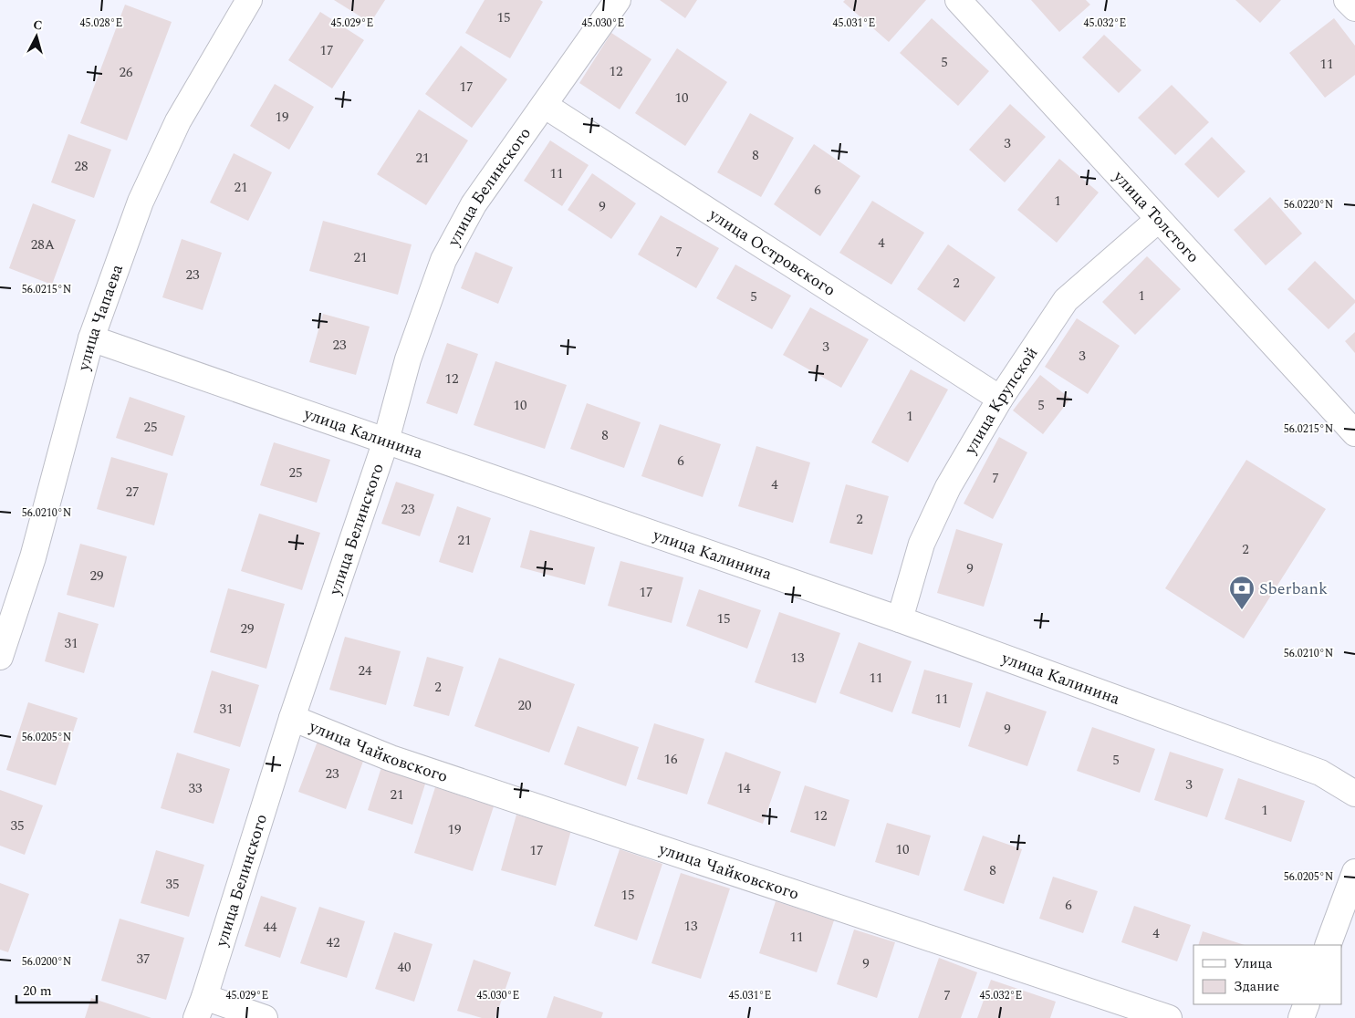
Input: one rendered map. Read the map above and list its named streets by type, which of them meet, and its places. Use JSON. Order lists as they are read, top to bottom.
{
  "streets": {
    "street": [
      "улица Белинского",
      "улица Толстого",
      "улица Островского",
      "улица Чапаева",
      "улица Крупской",
      "улица Калинина",
      "улица Чайковского"
    ]
  },
  "crossings": [
    ["улица Белинского", "улица Островского"],
    ["улица Белинского", "улица Калинина"],
    ["улица Белинского", "улица Чайковского"],
    ["улица Толстого", "улица Крупской"],
    ["улица Островского", "улица Крупской"],
    ["улица Чапаева", "улица Калинина"],
    ["улица Крупской", "улица Калинина"]
  ],
  "places": {
    "bank": ["Sberbank"]
  },
  "house_numbers": [
    "15",
    "17",
    "5",
    "11",
    "12",
    "26",
    "17",
    "10",
    "19",
    "3",
    "8",
    "21",
    "28",
    "11",
    "21",
    "6",
    "1",
    "9",
    "4",
    "28А",
    "7",
    "21",
    "23",
    "2",
    "1",
    "5",
    "23",
    "3",
    "3",
    "12",
    "10",
    "5",
    "1",
    "25",
    "8",
    "6",
    "25",
    "7",
    "4",
    "27",
    "23",
    "2",
    "21",
    "2",
    "9",
    "29",
    "17",
    "15",
    "29",
    "31",
    "13",
    "24",
    "11",
    "2",
    "11",
    "20",
    "31",
    "9",
    "16",
    "5",
    "23",
    "3",
    "33",
    "14",
    "21",
    "1",
    "12",
    "35",
    "19",
    "10",
    "17",
    "8",
    "35",
    "15",
    "6",
    "13",
    "44",
    "4",
    "11",
    "42",
    "37",
    "9",
    "40",
    "7"
  ],
  "legend": ["Улица", "Здание"],
  "scale_bar": "20 m",
  "north": "top",
  "coordinates": [
    "45.028°E",
    "45.029°E",
    "45.030°E",
    "45.031°E",
    "45.032°E",
    "56.0220°N",
    "56.0215°N",
    "56.0210°N",
    "56.0205°N",
    "56.0200°N"
  ]
}
